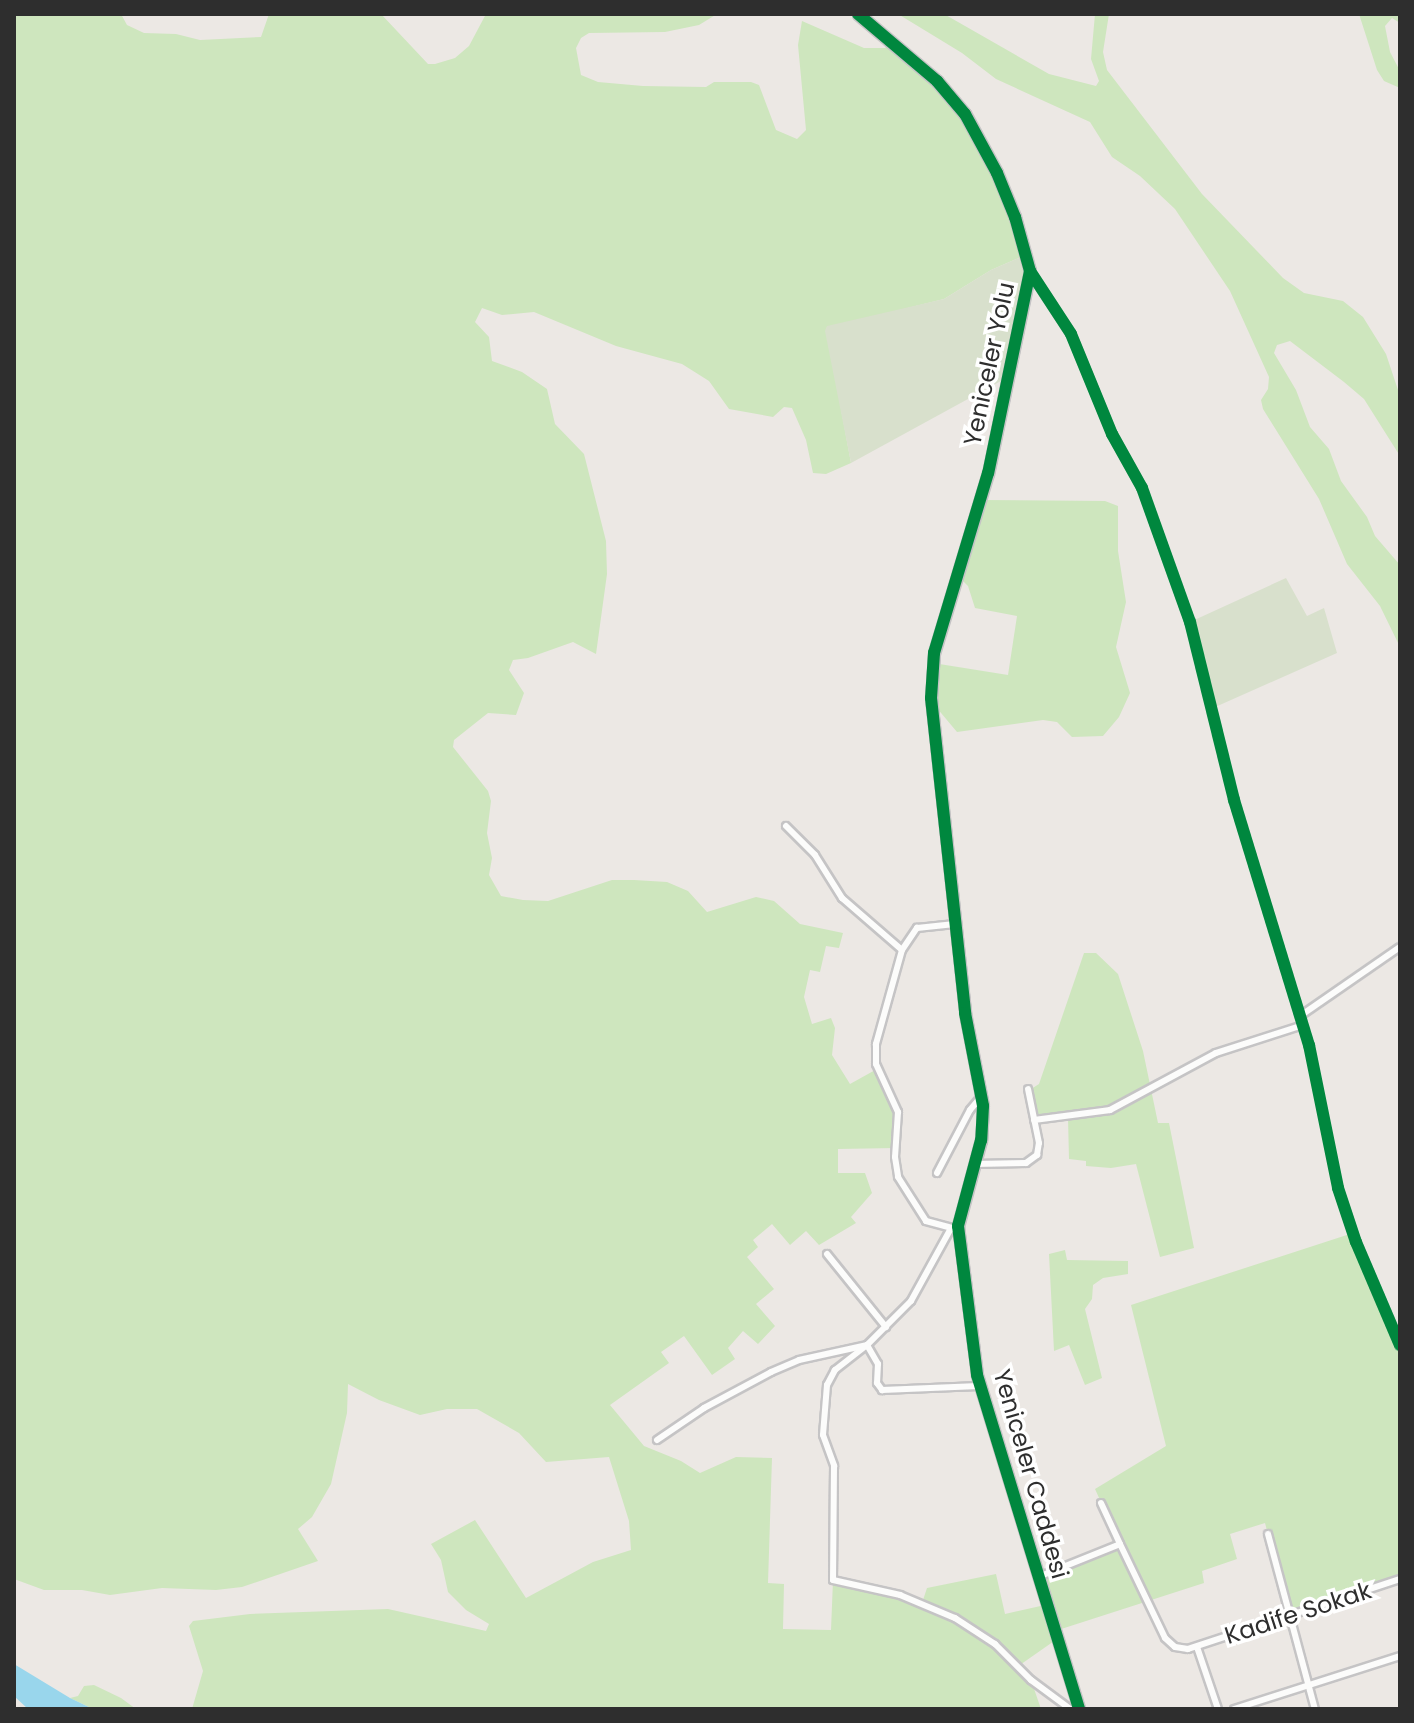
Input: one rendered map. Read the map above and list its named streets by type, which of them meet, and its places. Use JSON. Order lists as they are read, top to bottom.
{
  "streets": {
    "street": ["Yeniceler Yolu", "Yeniceler Caddesi", "Kadife Sokak"]
  },
  "crossings": [
    ["Yeniceler Yolu", "Yeniceler Caddesi"]
  ]
}
